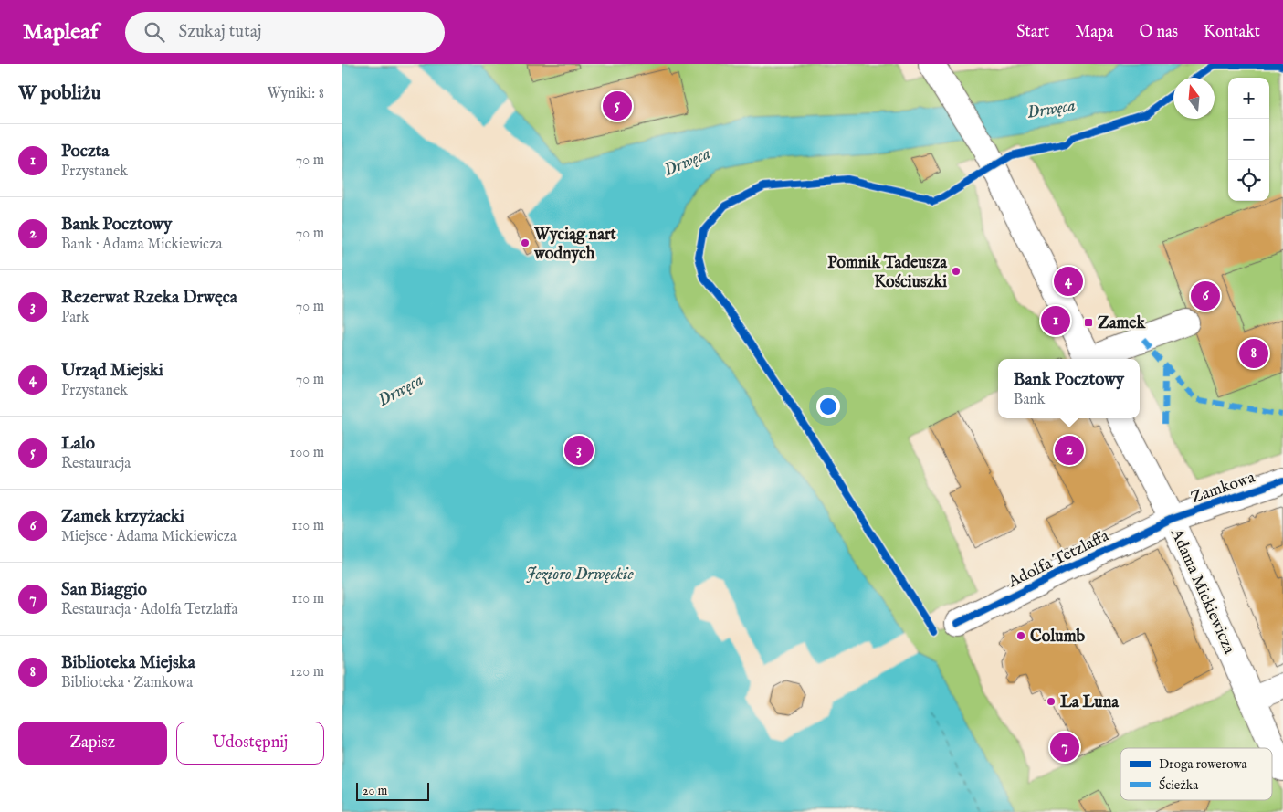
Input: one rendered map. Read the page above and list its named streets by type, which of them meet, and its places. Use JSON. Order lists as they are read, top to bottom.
{
  "streets": {
    "main road": ["Zamkowa", "Adolfa Tetzlaffa", "Adama Mickiewicza"]
  },
  "crossings": [
    ["Zamkowa", "Adolfa Tetzlaffa"],
    ["Zamkowa", "Adama Mickiewicza"],
    ["Adolfa Tetzlaffa", "Adama Mickiewicza"]
  ],
  "water": ["Drwęca", "Jezioro Drwęckie"],
  "places": {
    "other": [
      "Wyciąg nart wodnych",
      "Pomnik Tadeusza Kościuszki",
      "Columb",
      "La Luna"
    ],
    "transit": ["Zamek"]
  },
  "legend": ["Droga rowerowa", "Ścieżka"],
  "scale_bar": "20 m",
  "north": "top",
  "page": {
    "header": "Mapleaf",
    "search": "Szukaj tutaj",
    "nav": [
      "Start",
      "Mapa",
      "O nas",
      "Kontakt"
    ],
    "heading": ["W pobliżu", "Wyniki: 8"],
    "map_buttons": ["+", "−"],
    "pins": [
      "5",
      "4",
      "6",
      "1",
      "8",
      "2",
      "3",
      "7"
    ],
    "list": [
      {
        "mark": "1",
        "name": "Poczta",
        "note": "Przystanek",
        "value": "70 m"
      },
      {
        "mark": "2",
        "name": "Bank Pocztowy",
        "note": "Bank · Adama Mickiewicza",
        "value": "70 m"
      },
      {
        "mark": "3",
        "name": "Rezerwat Rzeka Drwęca",
        "note": "Park",
        "value": "70 m"
      },
      {
        "mark": "4",
        "name": "Urząd Miejski",
        "note": "Przystanek",
        "value": "70 m"
      },
      {
        "mark": "5",
        "name": "Lalo",
        "note": "Restauracja",
        "value": "100 m"
      },
      {
        "mark": "6",
        "name": "Zamek krzyżacki",
        "note": "Miejsce · Adama Mickiewicza",
        "value": "110 m"
      },
      {
        "mark": "7",
        "name": "San Biaggio",
        "note": "Restauracja · Adolfa Tetzlaffa",
        "value": "110 m"
      },
      {
        "mark": "8",
        "name": "Biblioteka Miejska",
        "note": "Biblioteka · Zamkowa",
        "value": "120 m"
      }
    ],
    "popup": ["Bank Pocztowy", "Bank"],
    "buttons": ["Zapisz", "Udostępnij"],
    "scale": "20 m"
  }
}
